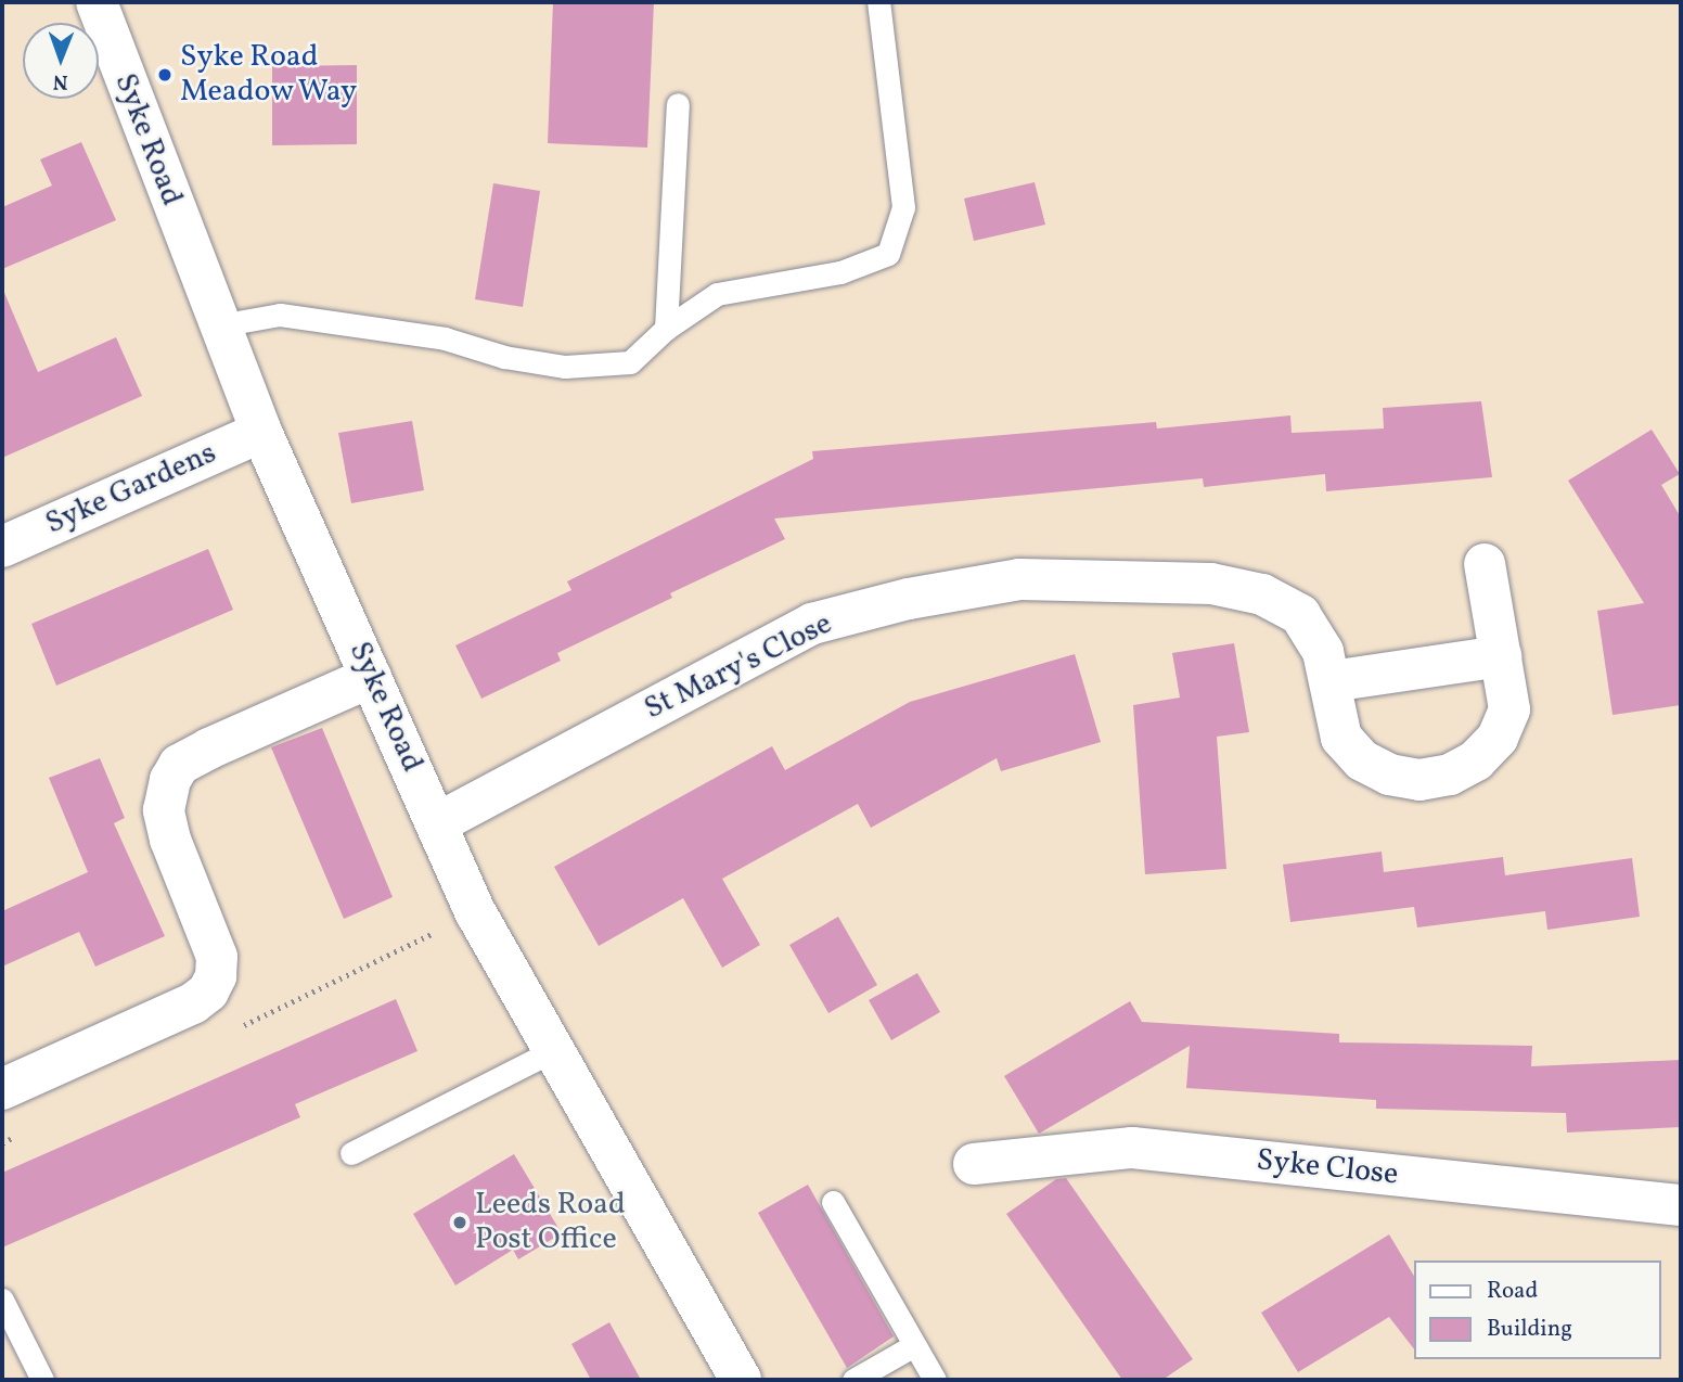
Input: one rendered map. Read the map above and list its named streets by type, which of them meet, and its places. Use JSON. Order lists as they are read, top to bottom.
{
  "streets": {
    "street": [
      "Syke Road",
      "Syke Gardens",
      "St Mary's Close",
      "Syke Close"
    ]
  },
  "crossings": [
    ["Syke Road", "Syke Gardens"],
    ["Syke Road", "St Mary's Close"]
  ],
  "places": ["Syke Road Meadow Way", "Leeds Road Post Office"],
  "legend": ["Road", "Building"],
  "north": "bottom"
}
